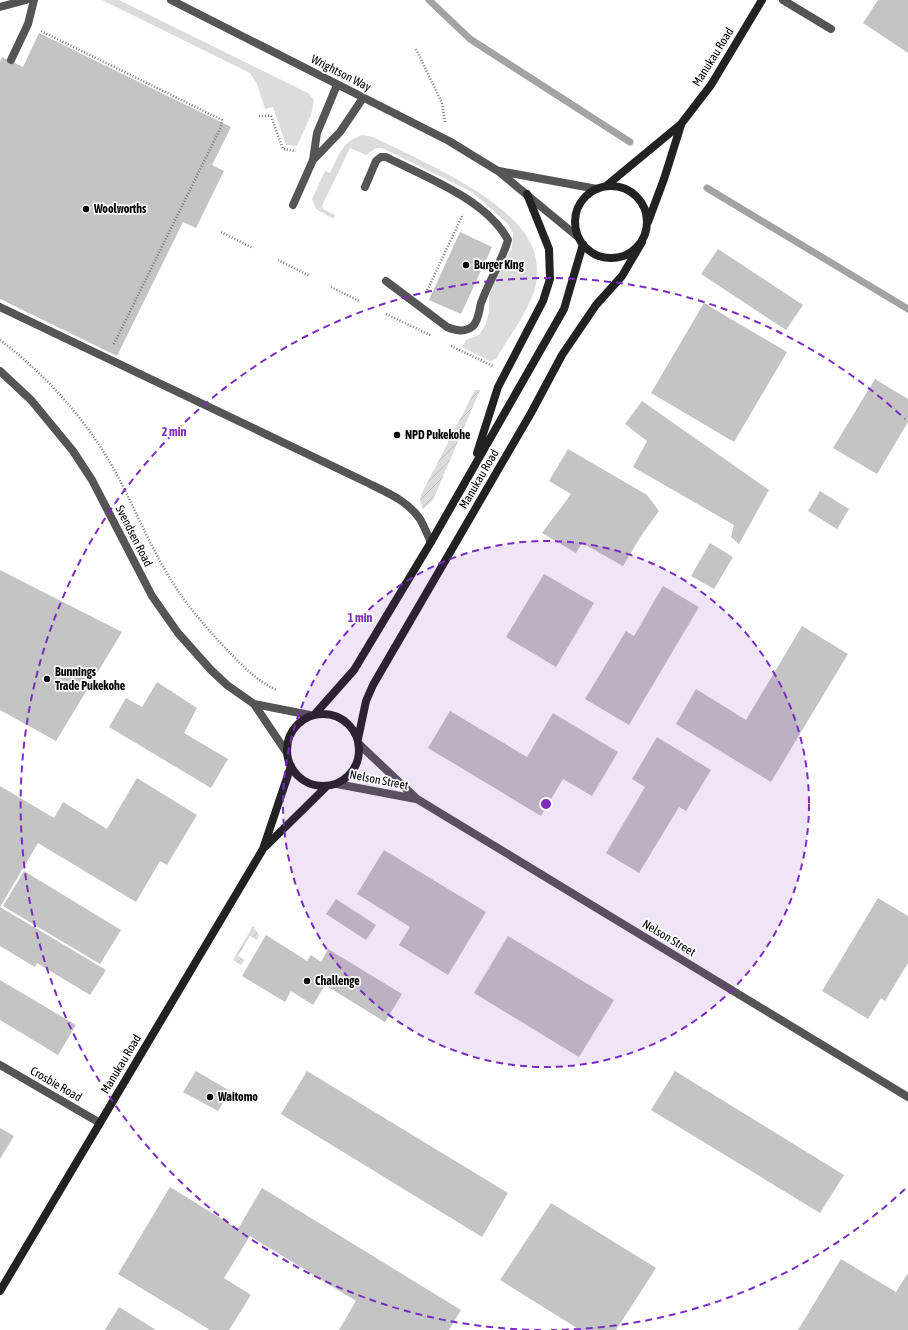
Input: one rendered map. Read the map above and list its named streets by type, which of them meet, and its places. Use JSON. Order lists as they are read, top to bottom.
{
  "streets": {
    "main road": ["Manukau Road"],
    "street": [
      "Wrightson Way",
      "Svendsen Road",
      "Nelson Street",
      "Crosbie Road"
    ]
  },
  "crossings": [
    ["Manukau Road", "Wrightson Way"],
    ["Manukau Road", "Nelson Street"],
    ["Manukau Road", "Crosbie Road"]
  ],
  "places": [
    "Woolworths",
    "Burger King",
    "NPD Pukekohe",
    "Bunnings Trade Pukekohe",
    "Challenge",
    "Waitomo"
  ],
  "rings": ["2 min", "1 min"]
}
